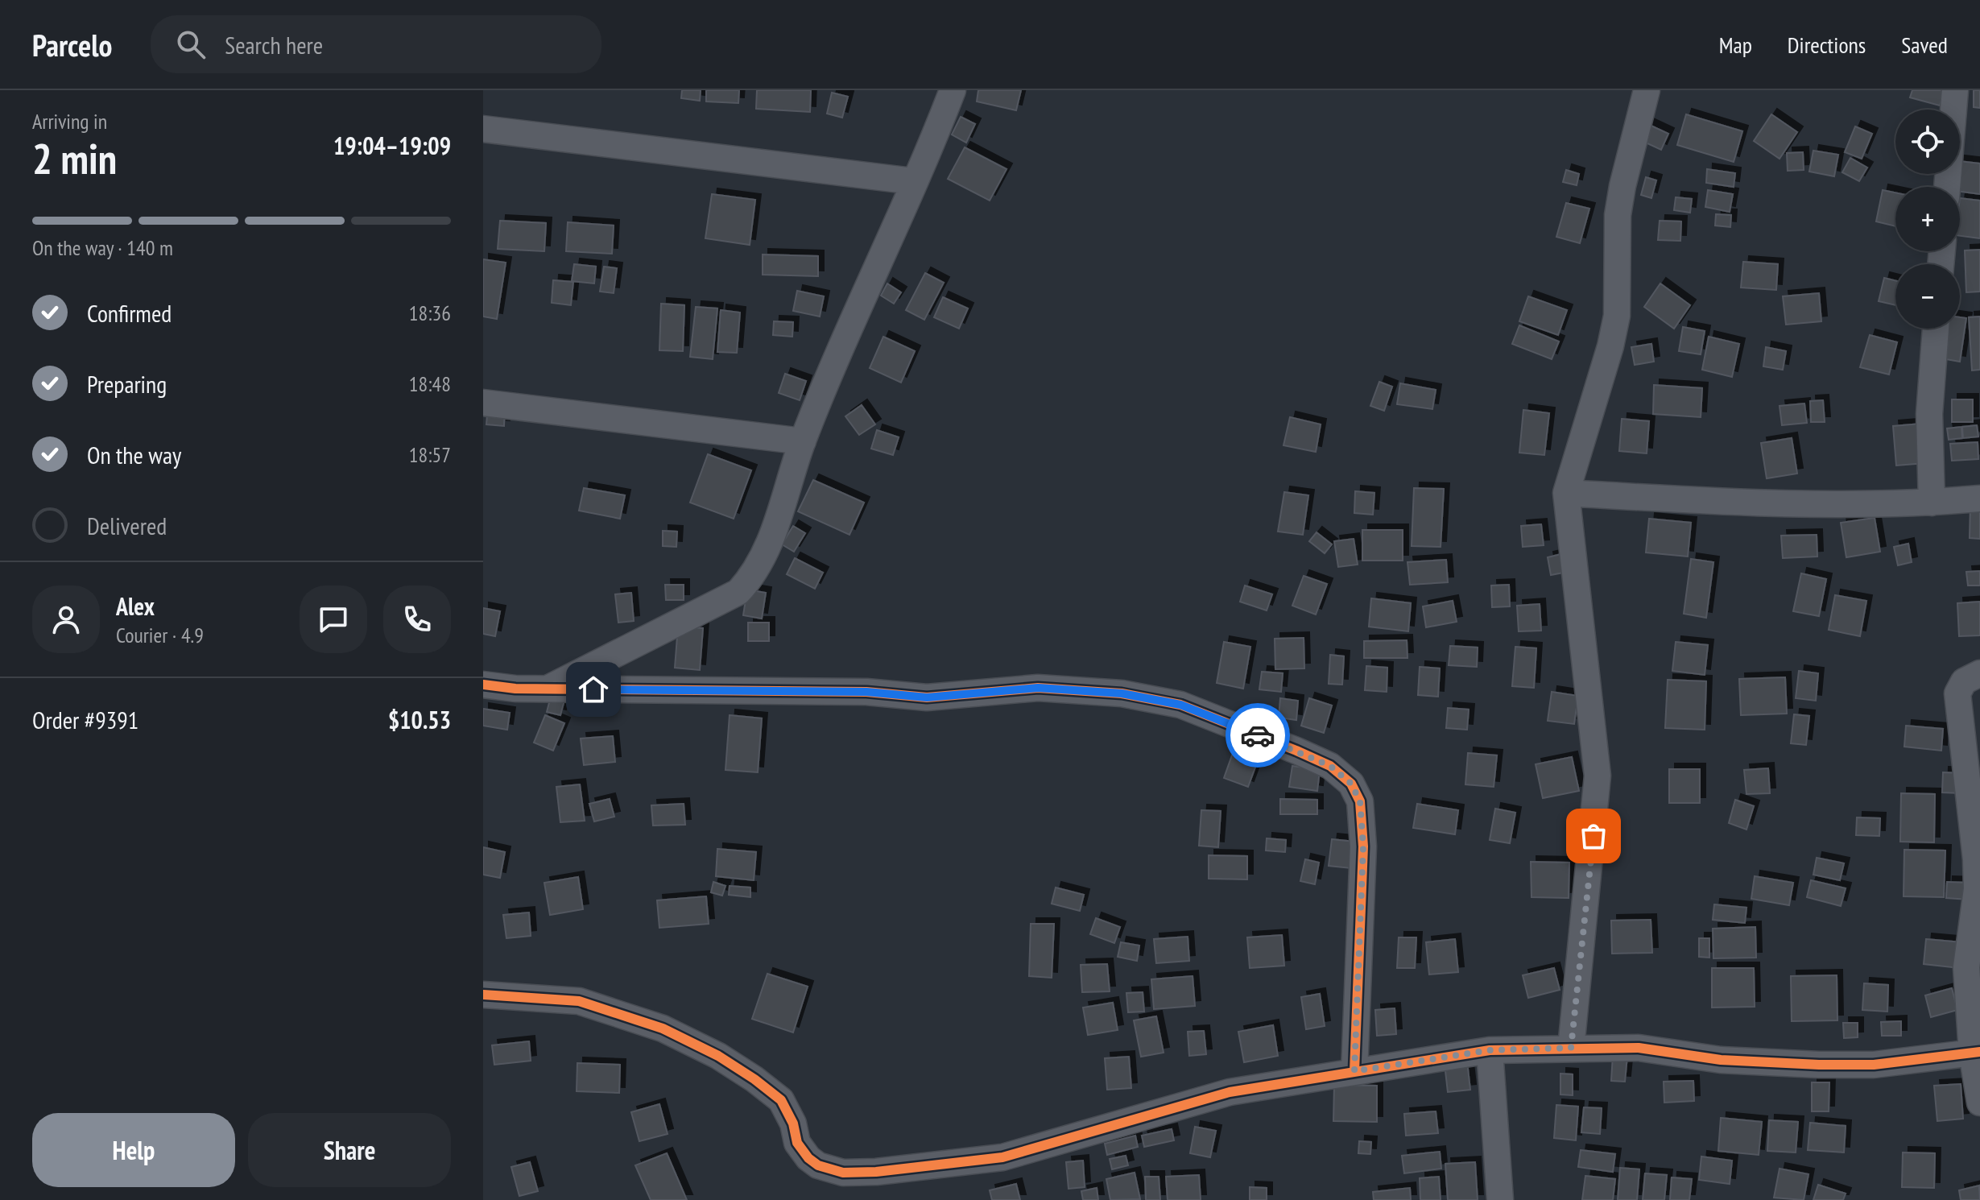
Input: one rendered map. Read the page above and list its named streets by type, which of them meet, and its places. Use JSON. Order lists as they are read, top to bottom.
{
  "page": {
    "header": "Parcelo",
    "search": "Search here",
    "nav": ["Map", "Directions", "Saved"],
    "heading": ["2 min", "Arriving in", "19:04–19:09"],
    "panel": [
      "Alex",
      "Courier · 4.9",
      "Order #9391",
      "$10.53"
    ],
    "map_buttons": ["+", "−"],
    "bar": "On the way · 140 m",
    "list": [
      ["Confirmed", "18:36"],
      ["Preparing", "18:48"],
      ["On the way", "18:57"],
      "Delivered"
    ],
    "buttons": ["Help", "Share"]
  }
}
